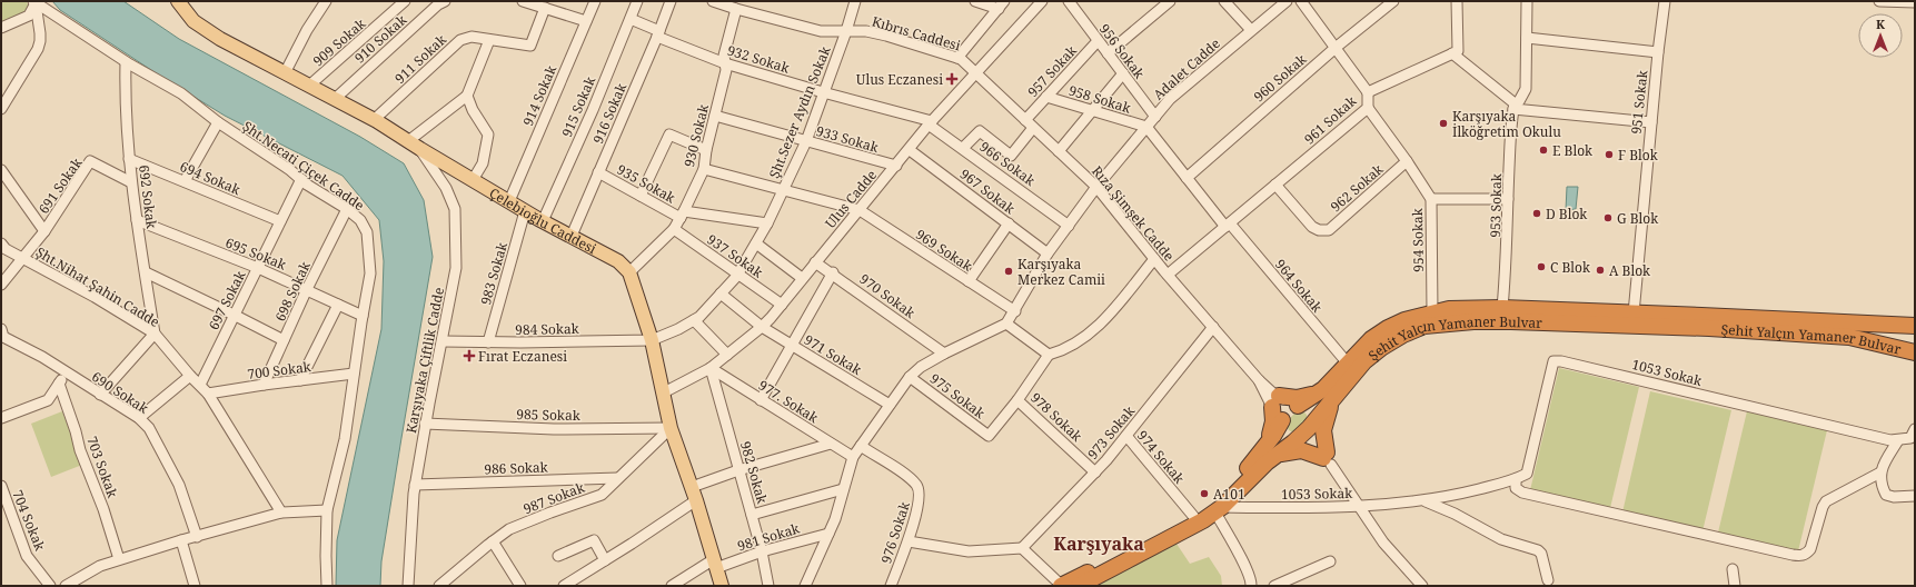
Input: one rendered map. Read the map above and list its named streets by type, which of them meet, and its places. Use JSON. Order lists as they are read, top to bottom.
{
  "streets": {
    "highway": ["Şehit Yalçın Yamaner Bulvar"],
    "main road": ["Çelebioğlu Caddesi"],
    "street": [
      "Kıbrıs Caddesi",
      "910 Sokak",
      "909 Sokak",
      "956 Sokak",
      "911 Sokak",
      "932 Sokak",
      "Adalet Cadde",
      "957 Sokak",
      "960 Sokak",
      "914 Sokak",
      "958 Sokak",
      "951 Sokak",
      "915 Sokak",
      "Şht.Sezer Aydın Sokak",
      "916 Sokak",
      "961 Sokak",
      "930 Sokak",
      "933 Sokak",
      "966 Sokak",
      "Şht.Necati Çiçek Cadde",
      "694 Sokak",
      "935 Sokak",
      "691 Sokak",
      "962 Sokak",
      "967 Sokak",
      "692 Sokak",
      "Ulus Cadde",
      "953 Sokak",
      "Rıza Şimşek Cadde",
      "954 Sokak",
      "969 Sokak",
      "695 Sokak",
      "937 Sokak",
      "983 Sokak",
      "964 Sokak",
      "Şht.Nihat Şahin Cadde",
      "698 Sokak",
      "970 Sokak",
      "697 Sokak",
      "984 Sokak",
      "971 Sokak",
      "Karşıyaka Çiftlik Cadde",
      "700 Sokak",
      "1053 Sokak",
      "690 Sokak",
      "975 Sokak",
      "977. Sokak",
      "985 Sokak",
      "978 Sokak",
      "973 Sokak",
      "974 Sokak",
      "703 Sokak",
      "986 Sokak",
      "982 Sokak",
      "987 Sokak",
      "704 Sokak",
      "976 Sokak",
      "981 Sokak"
    ]
  },
  "crossings": [
    ["Kıbrıs Caddesi", "Şht.Sezer Aydın Sokak"],
    ["Kıbrıs Caddesi", "930 Sokak"],
    ["Kıbrıs Caddesi", "Ulus Cadde"],
    ["Kıbrıs Caddesi", "Rıza Şimşek Cadde"],
    ["910 Sokak", "Çelebioğlu Caddesi"],
    ["909 Sokak", "Çelebioğlu Caddesi"],
    ["956 Sokak", "Adalet Cadde"],
    ["956 Sokak", "957 Sokak"],
    ["911 Sokak", "Çelebioğlu Caddesi"],
    ["932 Sokak", "915 Sokak"],
    ["932 Sokak", "Şht.Sezer Aydın Sokak"],
    ["932 Sokak", "916 Sokak"],
    ["932 Sokak", "930 Sokak"],
    ["932 Sokak", "966 Sokak"],
    ["932 Sokak", "Ulus Cadde"],
    ["Adalet Cadde", "958 Sokak"],
    ["Adalet Cadde", "966 Sokak"],
    ["Adalet Cadde", "967 Sokak"],
    ["Adalet Cadde", "Rıza Şimşek Cadde"],
    ["Adalet Cadde", "969 Sokak"],
    ["Adalet Cadde", "964 Sokak"],
    ["957 Sokak", "958 Sokak"],
    ["957 Sokak", "Rıza Şimşek Cadde"],
    ["960 Sokak", "964 Sokak"],
    ["914 Sokak", "Çelebioğlu Caddesi"],
    ["958 Sokak", "964 Sokak"],
    ["951 Sokak", "Şehit Yalçın Yamaner Bulvar"],
    ["915 Sokak", "Çelebioğlu Caddesi"],
    ["Şht.Sezer Aydın Sokak", "933 Sokak"],
    ["Şht.Sezer Aydın Sokak", "935 Sokak"],
    ["Şht.Sezer Aydın Sokak", "969 Sokak"],
    ["Şht.Sezer Aydın Sokak", "937 Sokak"],
    ["Şht.Sezer Aydın Sokak", "984 Sokak"],
    ["Şht.Sezer Aydın Sokak", "971 Sokak"],
    ["916 Sokak", "935 Sokak"],
    ["916 Sokak", "Çelebioğlu Caddesi"],
    ["961 Sokak", "962 Sokak"],
    ["961 Sokak", "Rıza Şimşek Cadde"],
    ["961 Sokak", "954 Sokak"],
    ["961 Sokak", "964 Sokak"],
    ["930 Sokak", "933 Sokak"],
    ["930 Sokak", "935 Sokak"],
    ["930 Sokak", "Çelebioğlu Caddesi"],
    ["930 Sokak", "969 Sokak"],
    ["930 Sokak", "937 Sokak"],
    ["933 Sokak", "Ulus Cadde"],
    ["966 Sokak", "Ulus Cadde"],
    ["Şht.Necati Çiçek Cadde", "692 Sokak"],
    ["Şht.Necati Çiçek Cadde", "695 Sokak"],
    ["Şht.Necati Çiçek Cadde", "698 Sokak"],
    ["Şht.Necati Çiçek Cadde", "697 Sokak"],
    ["Şht.Necati Çiçek Cadde", "700 Sokak"],
    ["694 Sokak", "692 Sokak"],
    ["694 Sokak", "697 Sokak"],
    ["691 Sokak", "692 Sokak"],
    ["691 Sokak", "Şht.Nihat Şahin Cadde"],
    ["962 Sokak", "954 Sokak"],
    ["967 Sokak", "Ulus Cadde"],
    ["692 Sokak", "695 Sokak"],
    ["692 Sokak", "Şht.Nihat Şahin Cadde"],
    ["Ulus Cadde", "Rıza Şimşek Cadde"],
    ["Ulus Cadde", "969 Sokak"],
    ["Ulus Cadde", "937 Sokak"],
    ["Ulus Cadde", "970 Sokak"],
    ["Ulus Cadde", "971 Sokak"],
    ["Ulus Cadde", "977. Sokak"],
    ["Ulus Cadde", "982 Sokak"],
    ["953 Sokak", "Şehit Yalçın Yamaner Bulvar"],
    ["Rıza Şimşek Cadde", "Şehit Yalçın Yamaner Bulvar"],
    ["Rıza Şimşek Cadde", "973 Sokak"],
    ["Çelebioğlu Caddesi", "983 Sokak"],
    ["Çelebioğlu Caddesi", "Karşıyaka Çiftlik Cadde"],
    ["954 Sokak", "Şehit Yalçın Yamaner Bulvar"],
    ["695 Sokak", "698 Sokak"],
    ["695 Sokak", "697 Sokak"],
    ["983 Sokak", "984 Sokak"],
    ["964 Sokak", "Şehit Yalçın Yamaner Bulvar"],
    ["Şht.Nihat Şahin Cadde", "697 Sokak"],
    ["Şht.Nihat Şahin Cadde", "700 Sokak"],
    ["698 Sokak", "700 Sokak"],
    ["984 Sokak", "Karşıyaka Çiftlik Cadde"],
    ["Şehit Yalçın Yamaner Bulvar", "1053 Sokak"],
    ["Şehit Yalçın Yamaner Bulvar", "974 Sokak"],
    ["Karşıyaka Çiftlik Cadde", "985 Sokak"],
    ["Karşıyaka Çiftlik Cadde", "986 Sokak"],
    ["975 Sokak", "978 Sokak"],
    ["977. Sokak", "982 Sokak"],
    ["985 Sokak", "987 Sokak"],
    ["978 Sokak", "973 Sokak"],
    ["973 Sokak", "974 Sokak"],
    ["986 Sokak", "987 Sokak"],
    ["982 Sokak", "981 Sokak"]
  ],
  "districts": ["Karşıyaka"],
  "places": {
    "health": ["Ulus Eczanesi", "Fırat Eczanesi"],
    "other": [
      "Karşıyaka İlköğretim Okulu",
      "E Blok",
      "F Blok",
      "D Blok",
      "G Blok",
      "C Blok",
      "A Blok",
      "Karşıyaka Merkez Camii",
      "A101"
    ]
  },
  "north": "top"
}
